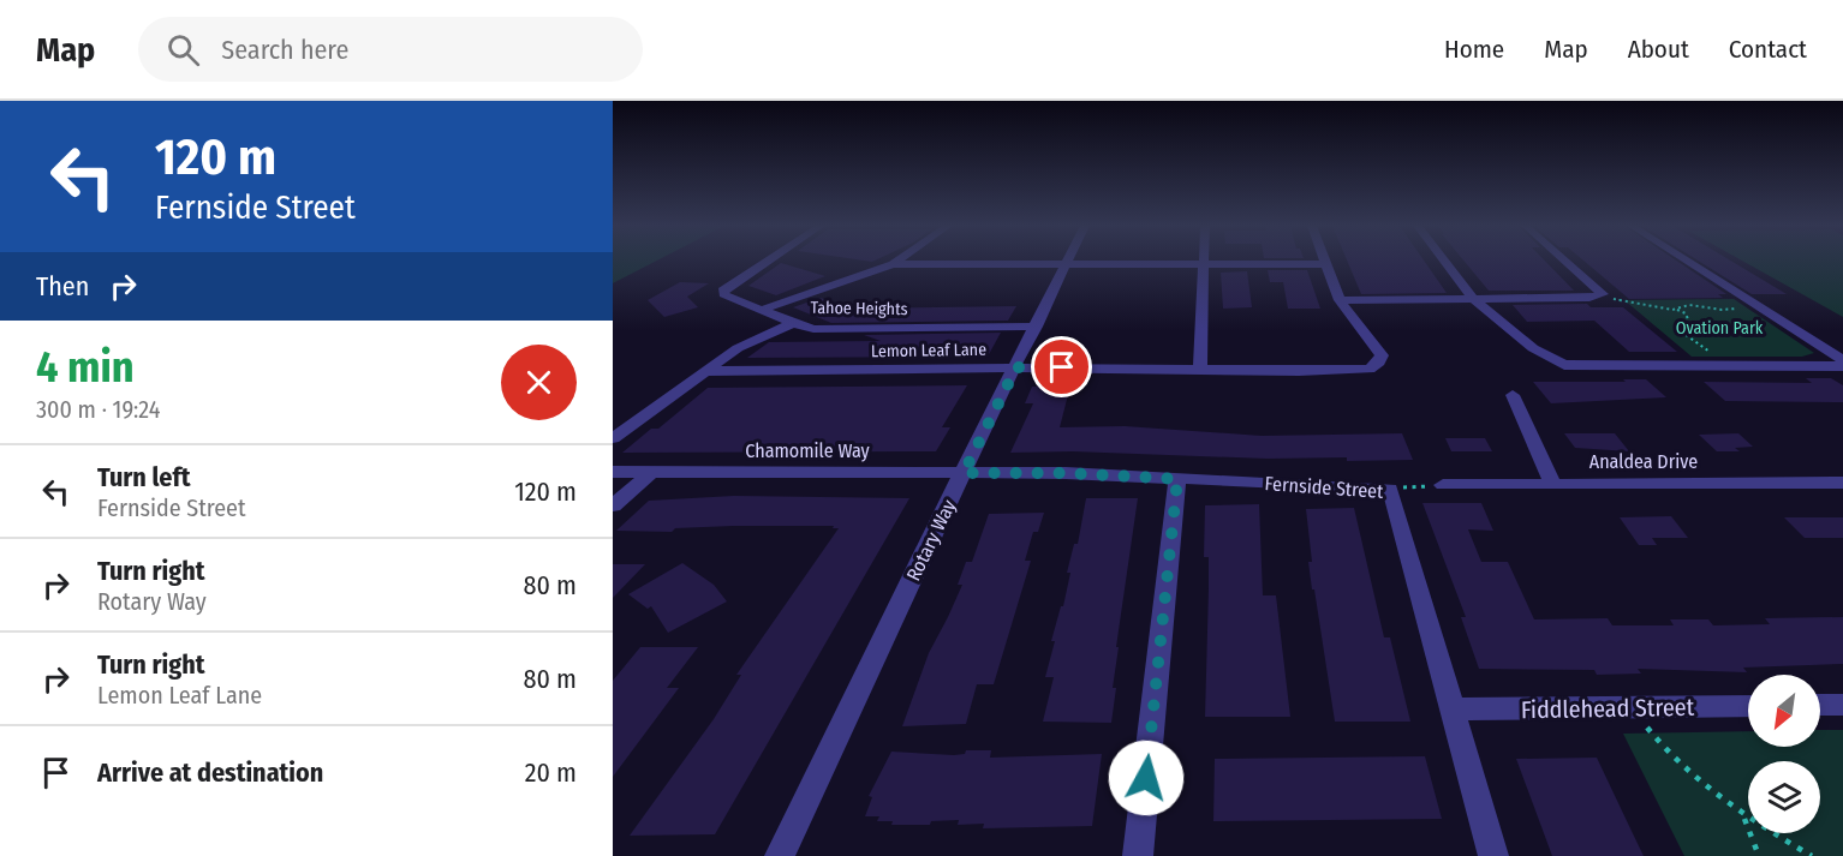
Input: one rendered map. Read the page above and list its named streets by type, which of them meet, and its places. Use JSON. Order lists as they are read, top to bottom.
{
  "streets": {
    "street": [
      "Tahoe Heights",
      "Lemon Leaf Lane",
      "Chamomile Way",
      "Analdea Drive",
      "Fernside Street",
      "Rotary Way",
      "Fiddlehead Street"
    ]
  },
  "crossings": [
    ["Tahoe Heights", "Rotary Way"],
    ["Lemon Leaf Lane", "Rotary Way"],
    ["Chamomile Way", "Fernside Street"],
    ["Chamomile Way", "Rotary Way"],
    ["Fernside Street", "Rotary Way"],
    ["Fernside Street", "Fiddlehead Street"]
  ],
  "parks": ["Ovation Park"],
  "north": "bottom left",
  "page": {
    "header": "Map",
    "search": "Search here",
    "nav": [
      "Home",
      "Map",
      "About",
      "Contact"
    ],
    "turn": ["120 m", "Fernside Street"],
    "then": "Then",
    "heading": ["4 min", "300 m · 19:24"],
    "list": [
      {
        "name": "Turn left",
        "note": "Fernside Street",
        "value": "120 m"
      },
      {
        "name": "Turn right",
        "note": "Rotary Way",
        "value": "80 m"
      },
      {
        "name": "Turn right",
        "note": "Lemon Leaf Lane",
        "value": "80 m"
      },
      {
        "name": "Arrive at destination",
        "value": "20 m"
      }
    ]
  }
}
